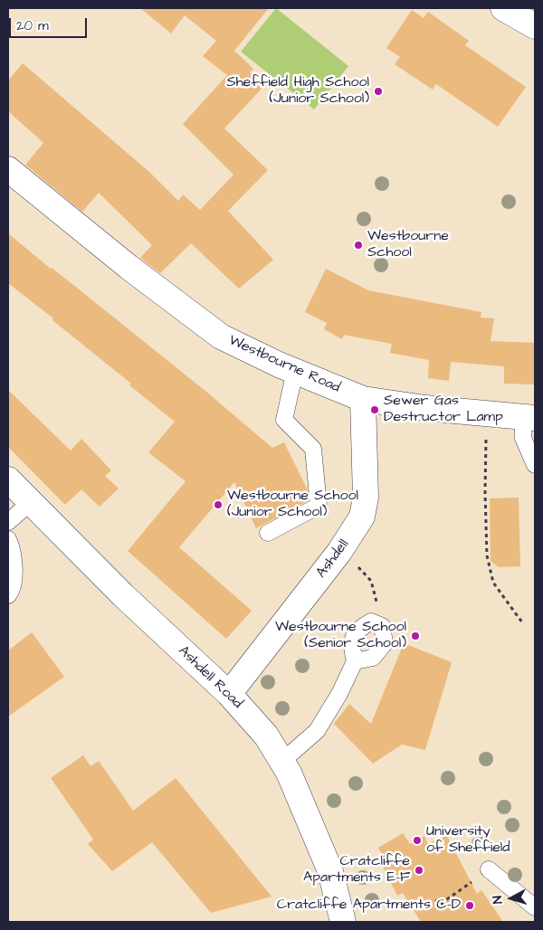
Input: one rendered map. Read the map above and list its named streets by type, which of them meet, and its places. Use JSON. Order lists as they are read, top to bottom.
{
  "streets": {
    "street": ["Westbourne Road", "Ashdell", "Ashdell Road"]
  },
  "crossings": [
    ["Westbourne Road", "Ashdell"],
    ["Ashdell", "Ashdell Road"]
  ],
  "places": [
    "Sheffield High School (Junior School)",
    "Westbourne School",
    "Sewer Gas Destructor Lamp",
    "Westbourne School (Junior School)",
    "Westbourne School (Senior School)",
    "University of Sheffield",
    "Cratcliffe Apartments E-F",
    "Cratcliffe Apartments C-D"
  ],
  "scale_bar": "20 m",
  "north": "left"
}
